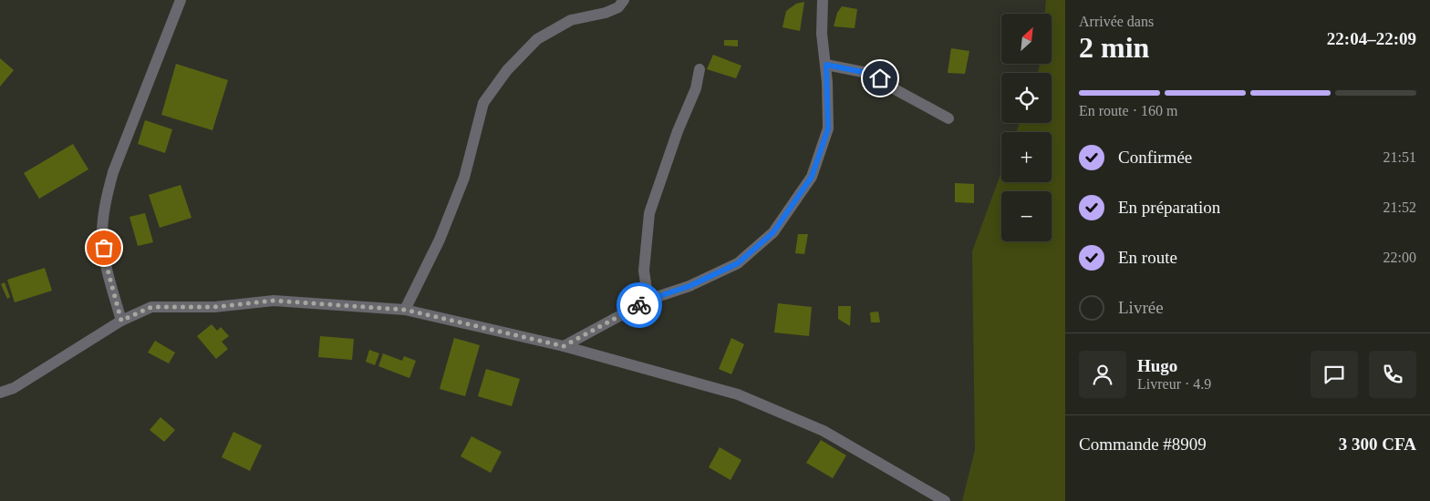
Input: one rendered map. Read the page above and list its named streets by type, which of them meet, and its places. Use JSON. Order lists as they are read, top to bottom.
{
  "north": "top right",
  "page": {
    "heading": ["2 min", "Arrivée dans", "22:04–22:09"],
    "panel": [
      "Hugo",
      "Livreur · 4.9",
      "Commande #8909",
      "3 300 CFA"
    ],
    "map_buttons": ["+", "−"],
    "bar": "En route · 160 m",
    "list": [
      ["Confirmée", "21:51"],
      ["En préparation", "21:52"],
      ["En route", "22:00"],
      "Livrée"
    ]
  }
}
